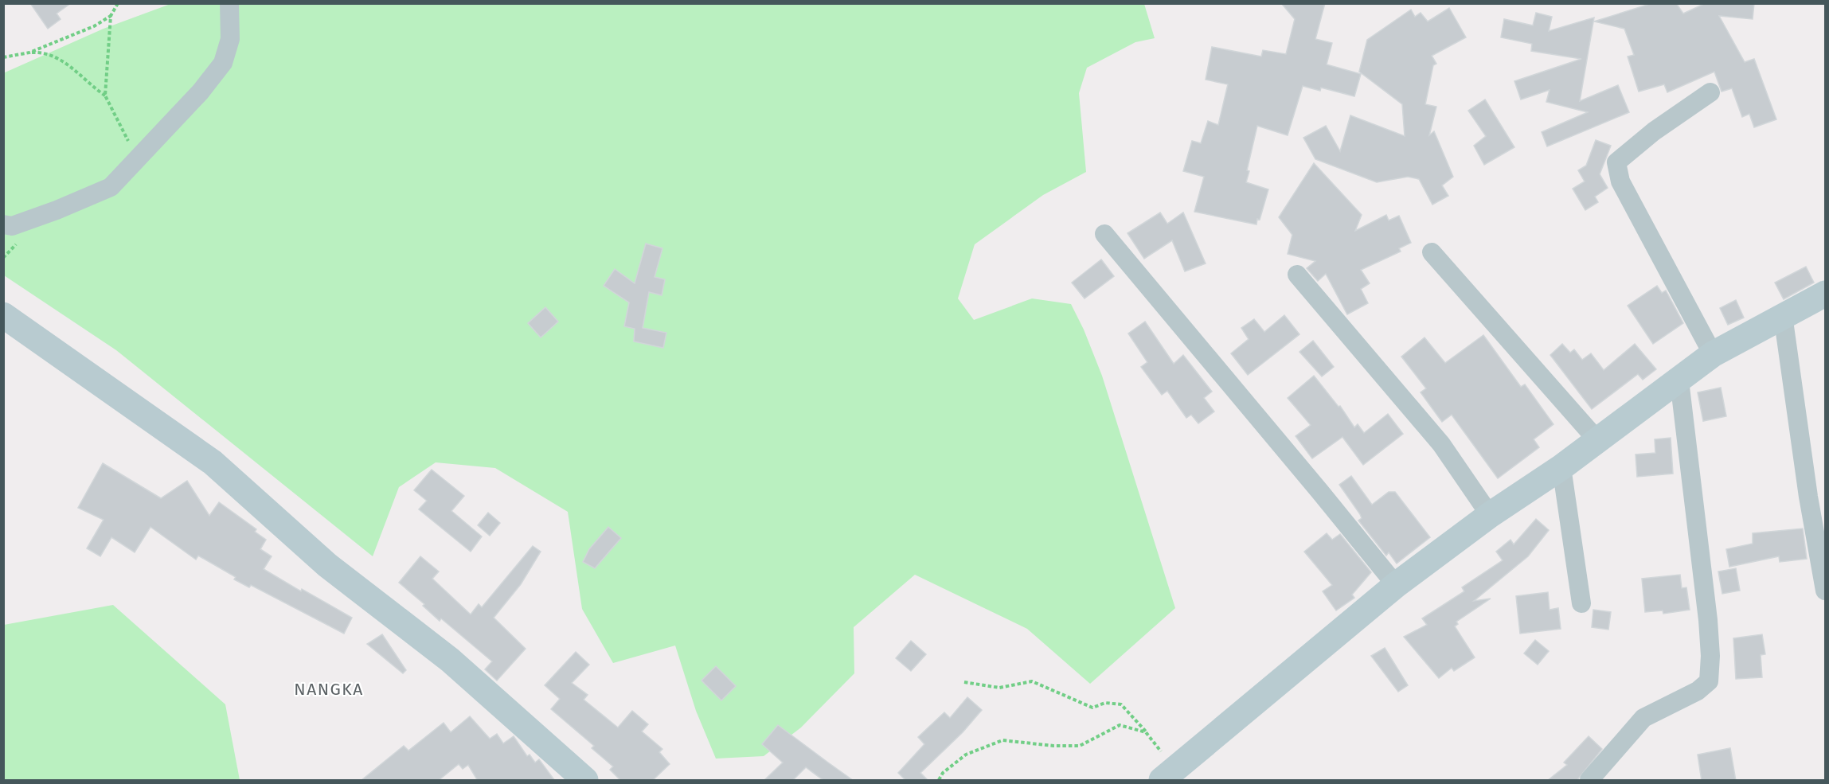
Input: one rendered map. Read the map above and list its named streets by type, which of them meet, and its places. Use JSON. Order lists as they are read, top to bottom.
{
  "districts": ["NANGKA"]
}
